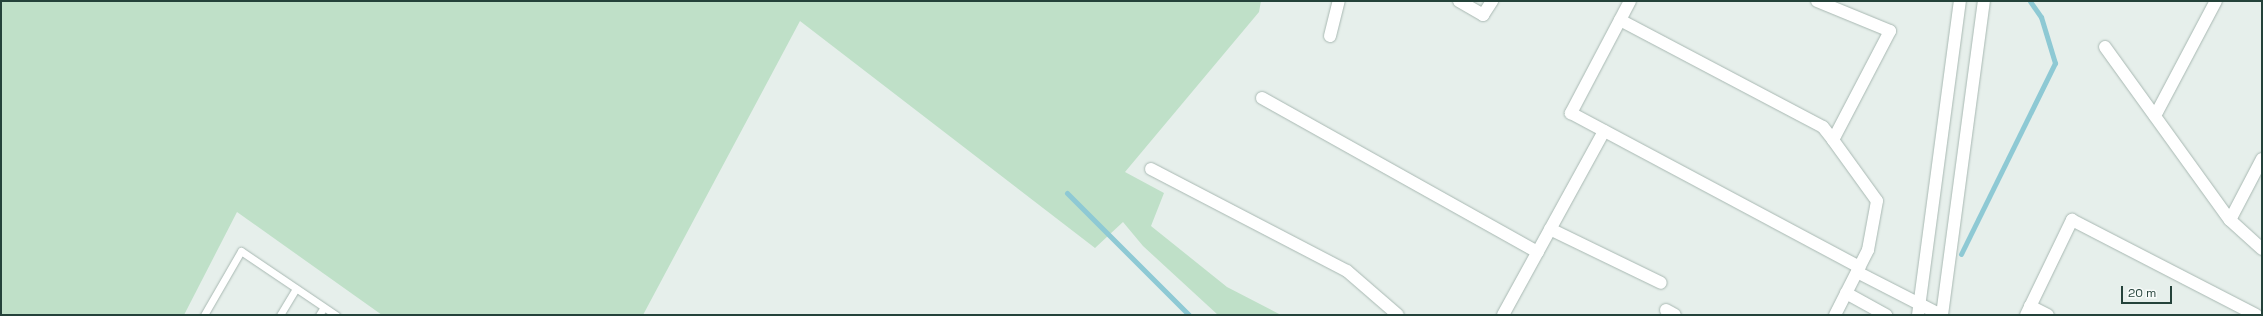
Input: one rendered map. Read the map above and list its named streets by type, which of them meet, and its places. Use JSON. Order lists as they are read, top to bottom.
{
  "scale_bar": "20 m"
}
